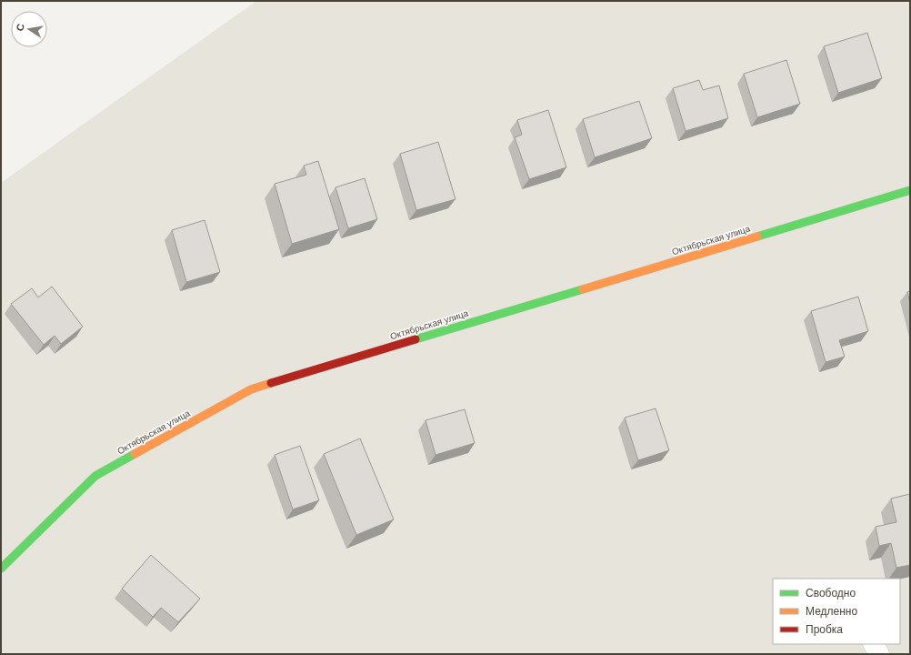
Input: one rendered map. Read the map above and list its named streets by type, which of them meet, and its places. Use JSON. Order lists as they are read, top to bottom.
{
  "streets": {
    "street": ["Октябрьская улица"]
  },
  "legend": ["Свободно", "Медленно", "Пробка"],
  "north": "left"
}
